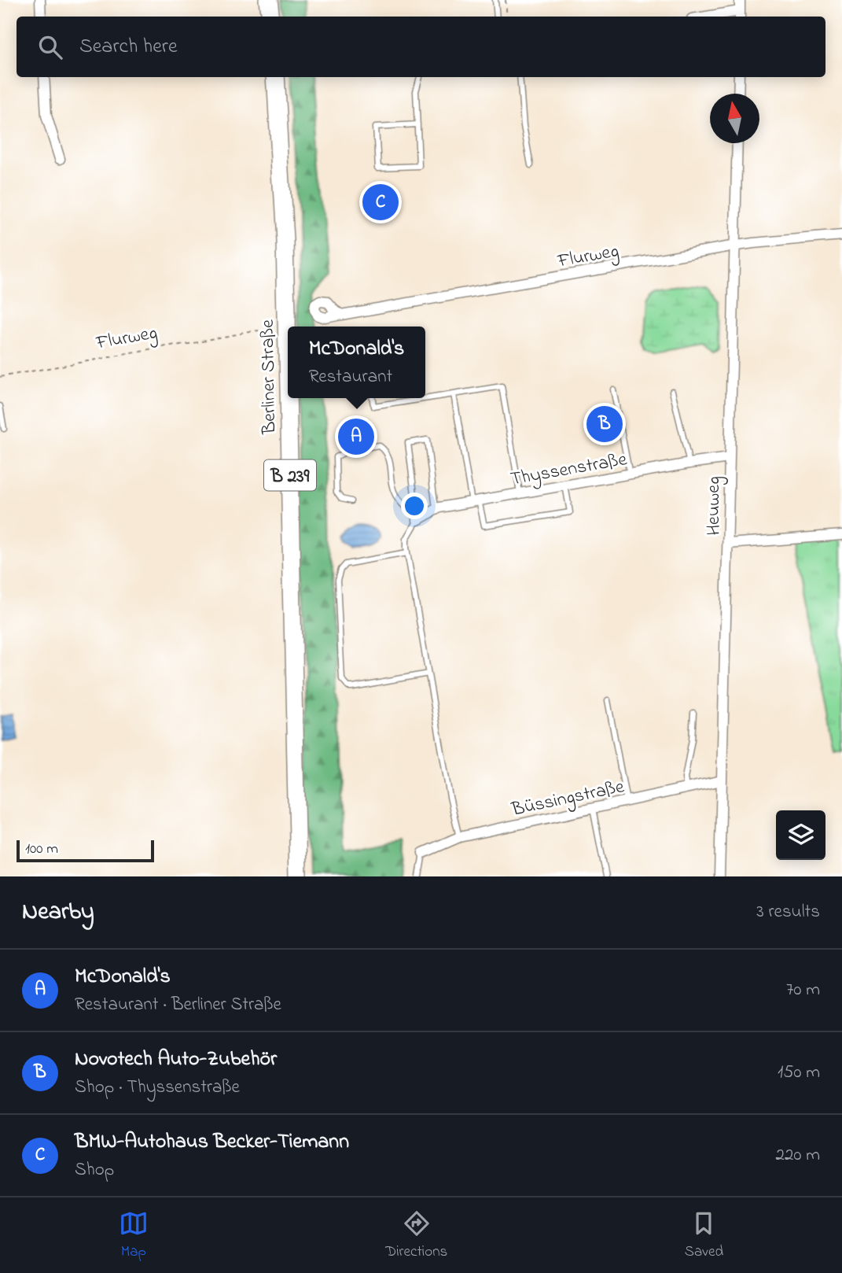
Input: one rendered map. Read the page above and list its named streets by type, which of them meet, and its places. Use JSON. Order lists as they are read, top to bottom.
{
  "streets": {
    "main road": ["Berliner Straße", "B 239"],
    "street": [
      "Flurweg",
      "Thyssenstraße",
      "Heuweg",
      "Büssingstraße"
    ]
  },
  "crossings": [
    ["Flurweg", "Heuweg"],
    ["Thyssenstraße", "Heuweg"],
    ["Heuweg", "Büssingstraße"]
  ],
  "scale_bar": "100 m",
  "north": "top",
  "page": {
    "search": "Search here",
    "pins": ["C", "B", "A"],
    "popup": ["McDonald's", "Restaurant"],
    "scale": "100 m",
    "heading": ["Nearby", "3 results"],
    "list": [
      {
        "mark": "A",
        "name": "McDonald's",
        "note": "Restaurant · Berliner Straße",
        "value": "70 m"
      },
      {
        "mark": "B",
        "name": "Novotech Auto-Zubehör",
        "note": "Shop · Thyssenstraße",
        "value": "150 m"
      },
      {
        "mark": "C",
        "name": "BMW-Autohaus Becker-Tiemann",
        "note": "Shop",
        "value": "220 m"
      }
    ],
    "nav": ["Map", "Directions", "Saved"]
  }
}
